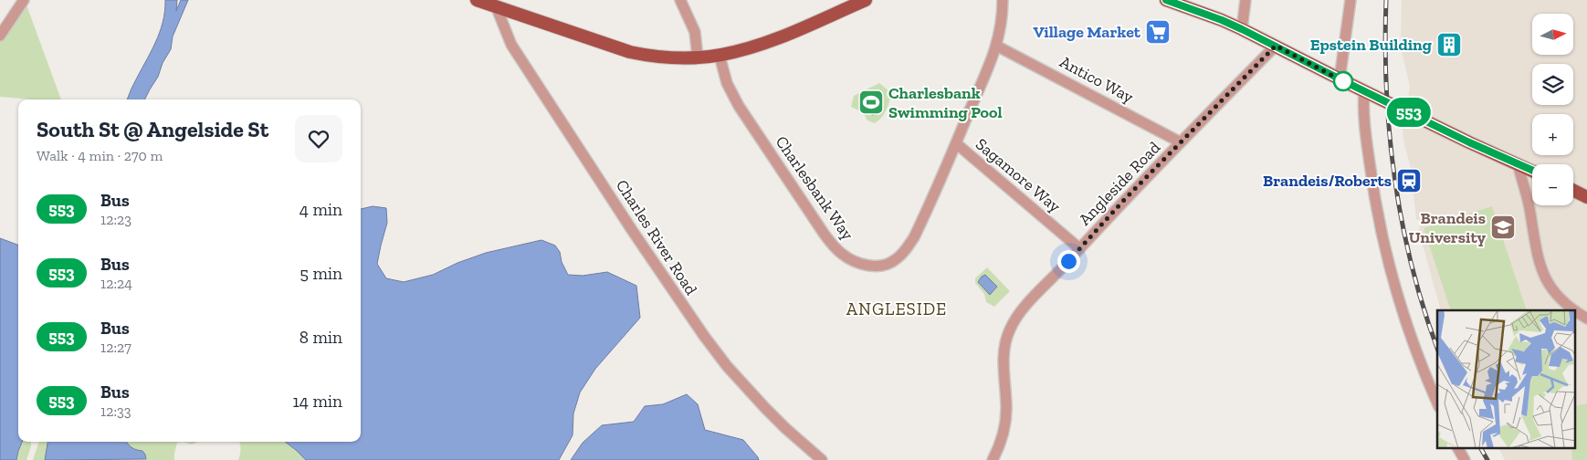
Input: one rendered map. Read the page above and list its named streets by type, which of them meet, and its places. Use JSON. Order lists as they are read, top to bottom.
{
  "streets": {
    "street": [
      "Antico Way",
      "Sagamore Way",
      "Angleside Road",
      "Charlesbank Way",
      "Charles River Road"
    ]
  },
  "crossings": [
    ["Antico Way", "Angleside Road"],
    ["Antico Way", "Charlesbank Way"],
    ["Sagamore Way", "Angleside Road"],
    ["Sagamore Way", "Charlesbank Way"]
  ],
  "districts": ["ANGLESIDE"],
  "places": {
    "supermarket": ["Village Market"],
    "building": ["Epstein Building"],
    "sports": ["Charlesbank Swimming Pool"],
    "station": ["Brandeis/Roberts"],
    "school or university": ["Brandeis University"]
  },
  "lines": ["bus line 553"],
  "north": "right",
  "page": {
    "on_map": "553",
    "map_buttons": ["+", "−"],
    "heading": ["South St @ Angelside St", "Walk · 4 min · 270 m"],
    "list": [
      {
        "mark": "553",
        "name": "Bus",
        "note": "12:23",
        "value": "4 min"
      },
      {
        "mark": "553",
        "name": "Bus",
        "note": "12:24",
        "value": "5 min"
      },
      {
        "mark": "553",
        "name": "Bus",
        "note": "12:27",
        "value": "8 min"
      },
      {
        "mark": "553",
        "name": "Bus",
        "note": "12:33",
        "value": "14 min"
      }
    ]
  }
}
